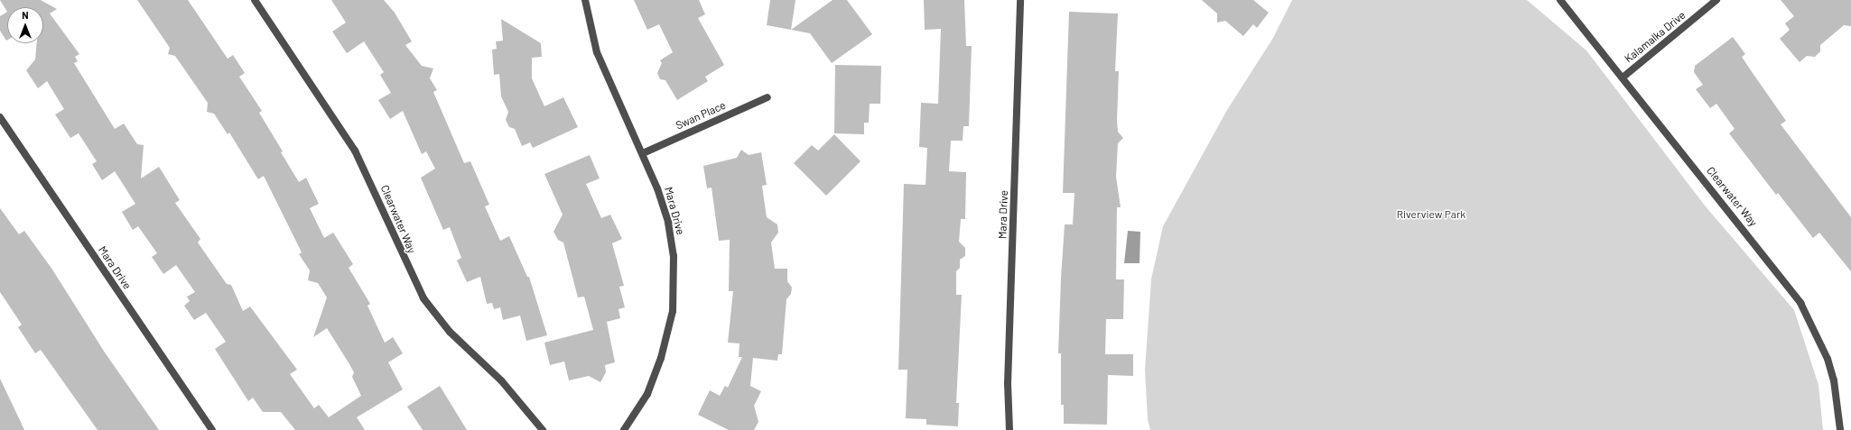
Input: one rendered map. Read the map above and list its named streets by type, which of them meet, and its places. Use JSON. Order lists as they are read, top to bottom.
{
  "streets": {
    "street": [
      "Kalamalka Drive",
      "Swan Place",
      "Clearwater Way",
      "Mara Drive"
    ]
  },
  "crossings": [
    ["Kalamalka Drive", "Clearwater Way"],
    ["Swan Place", "Mara Drive"]
  ],
  "parks": ["Riverview Park"],
  "north": "top"
}
